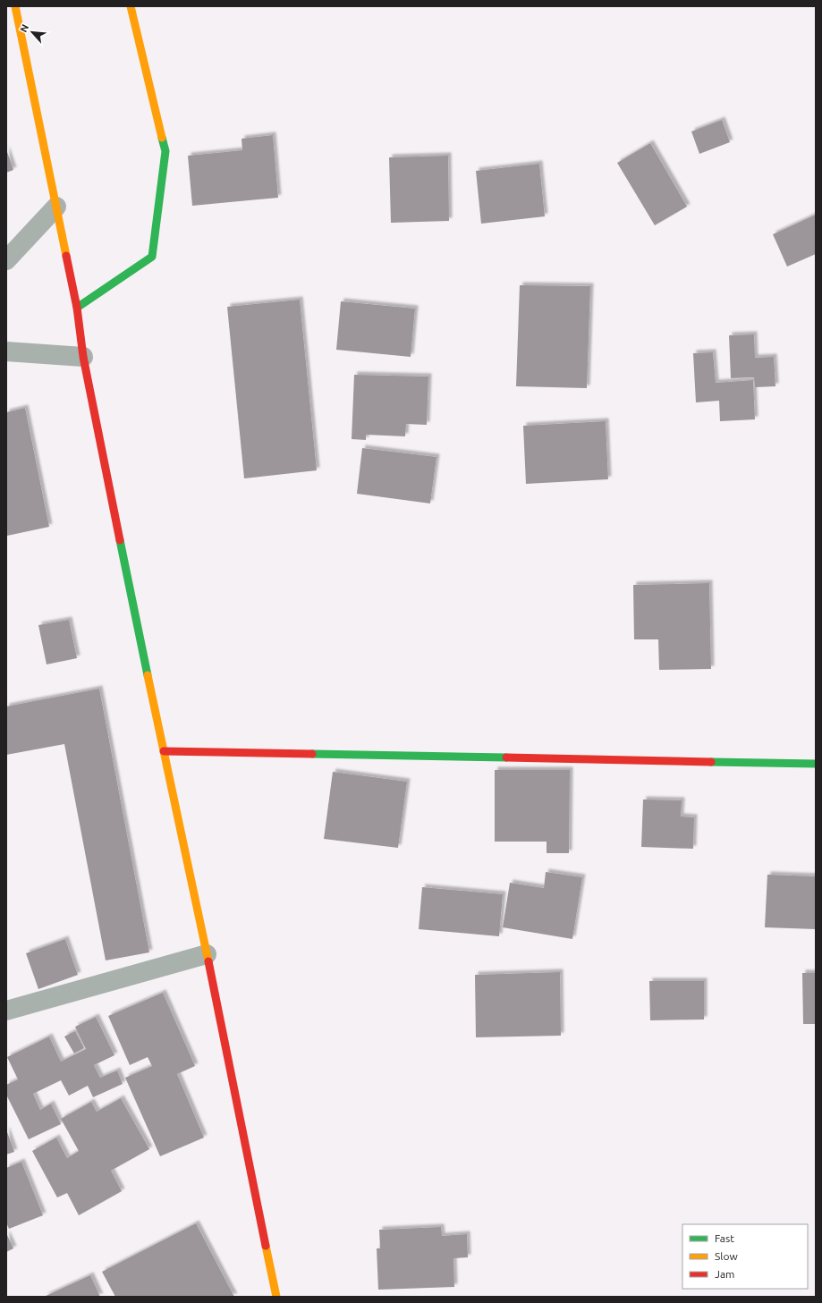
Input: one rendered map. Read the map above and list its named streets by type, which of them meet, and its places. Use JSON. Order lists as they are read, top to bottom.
{
  "legend": ["Fast", "Slow", "Jam"],
  "north": "top left"
}
